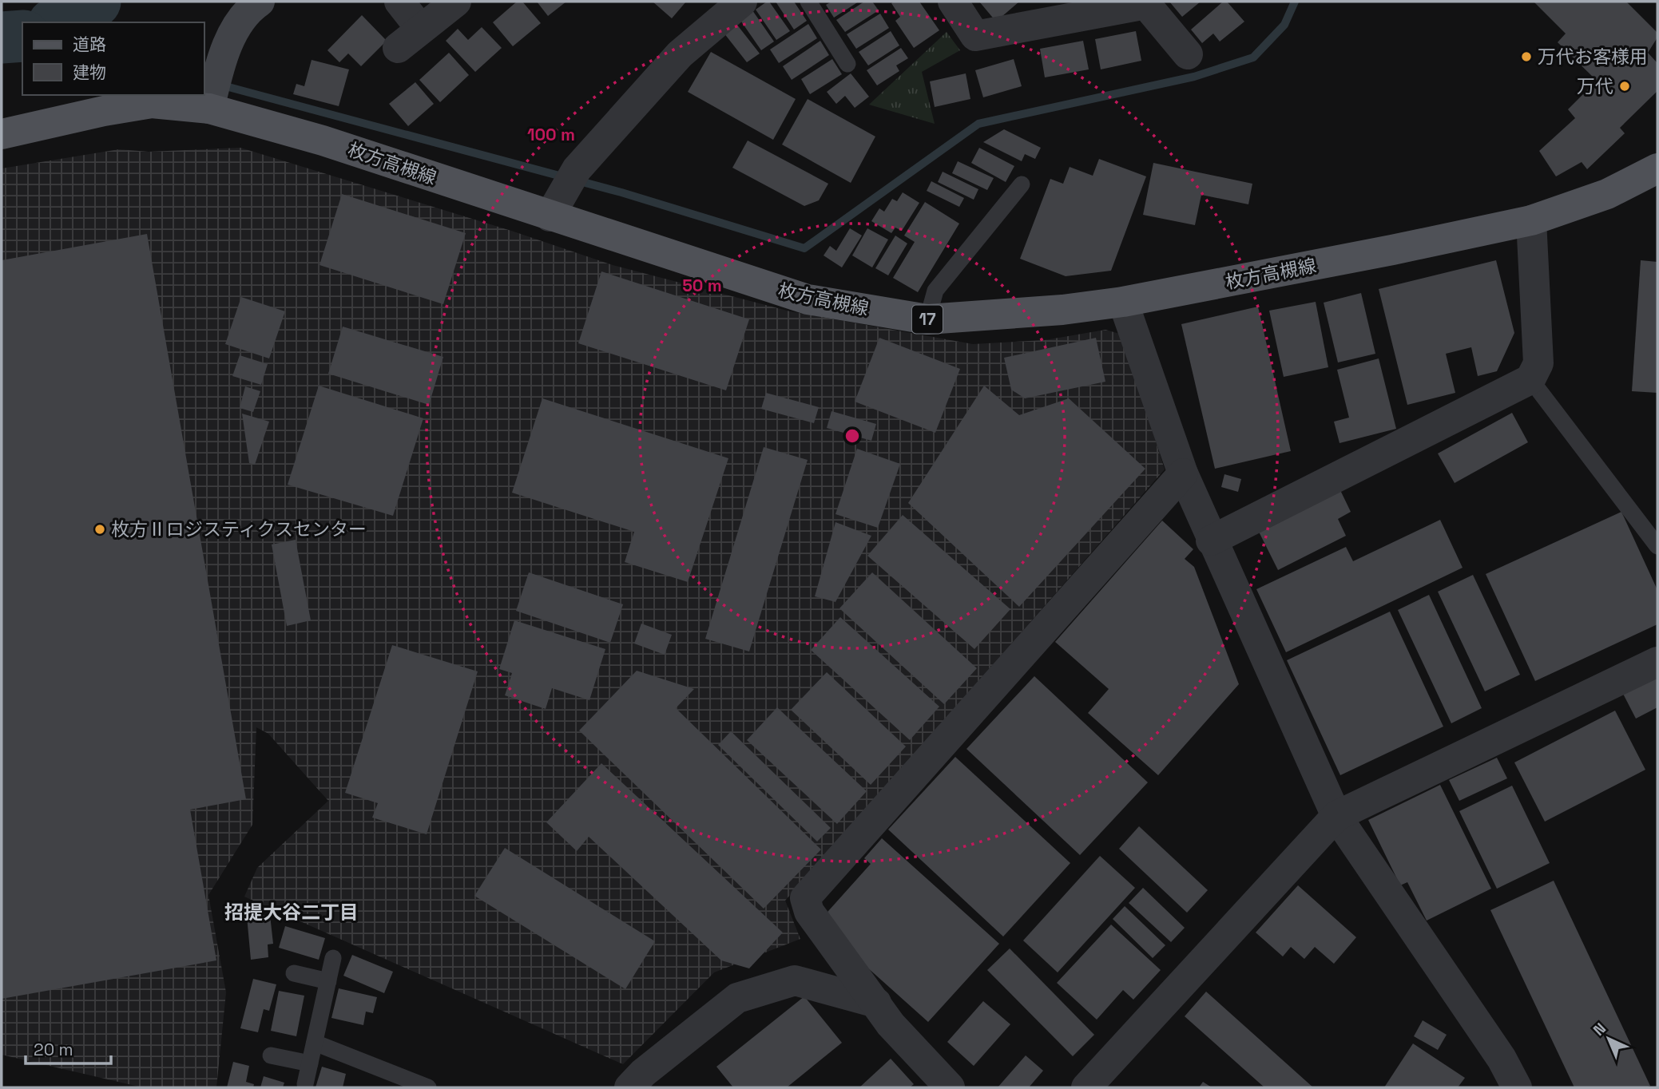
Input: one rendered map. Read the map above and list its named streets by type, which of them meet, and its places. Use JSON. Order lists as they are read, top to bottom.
{
  "streets": {
    "main road": ["枚方高槻線", "17"]
  },
  "districts": ["招提大谷二丁目"],
  "places": ["万代お客様用", "万代", "枚方Ⅱロジスティクスセンター"],
  "legend": ["道路", "建物"],
  "scale_bar": "20 m",
  "north": "top left",
  "rings": ["100 m", "50 m"]
}
